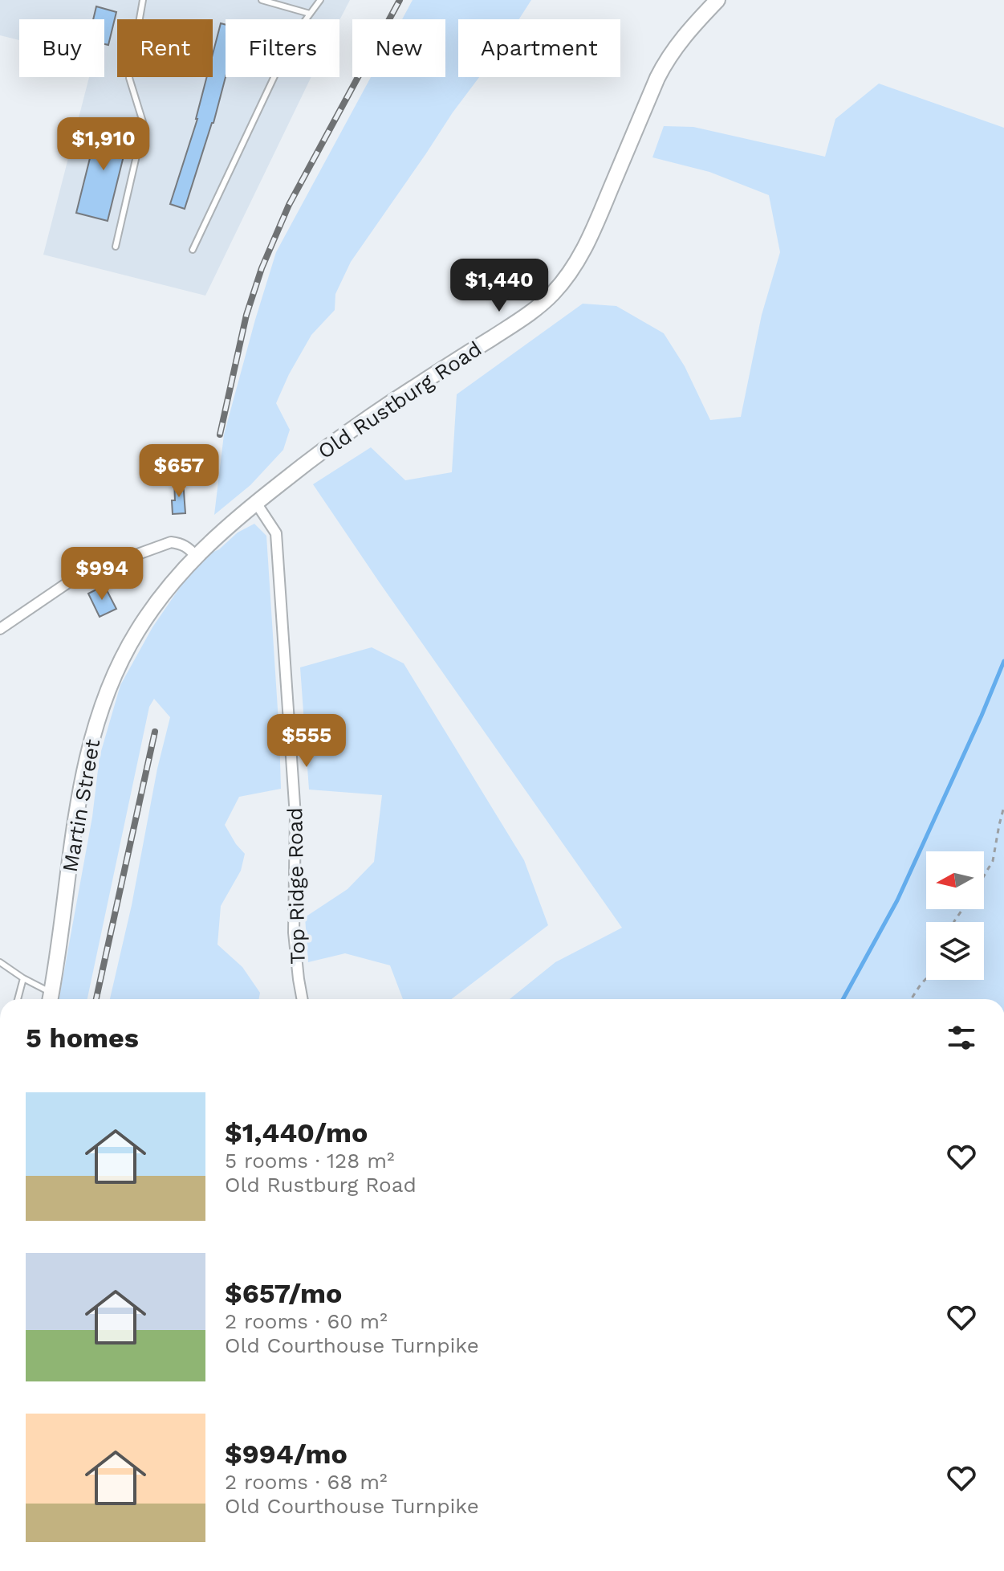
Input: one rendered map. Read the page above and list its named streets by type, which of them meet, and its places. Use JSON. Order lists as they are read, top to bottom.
{
  "streets": {
    "street": ["Old Rustburg Road", "Martin Street", "Top Ridge Road"]
  },
  "crossings": [
    ["Old Rustburg Road", "Martin Street"],
    ["Old Rustburg Road", "Top Ridge Road"]
  ],
  "north": "left",
  "page": {
    "chip": [
      "Buy",
      "Rent",
      "Filters",
      "New",
      "Apartment"
    ],
    "price": [
      "$1,910",
      "$1,440",
      "$657",
      "$994",
      "$555"
    ],
    "heading": "5 homes",
    "list": [
      {
        "name": "$1,440/mo",
        "note": "5 rooms · 128 m² · Old Rustburg Road"
      },
      {
        "name": "$657/mo",
        "note": "2 rooms · 60 m² · Old Courthouse Turnpike"
      },
      {
        "name": "$994/mo",
        "note": "2 rooms · 68 m² · Old Courthouse Turnpike"
      }
    ]
  }
}
